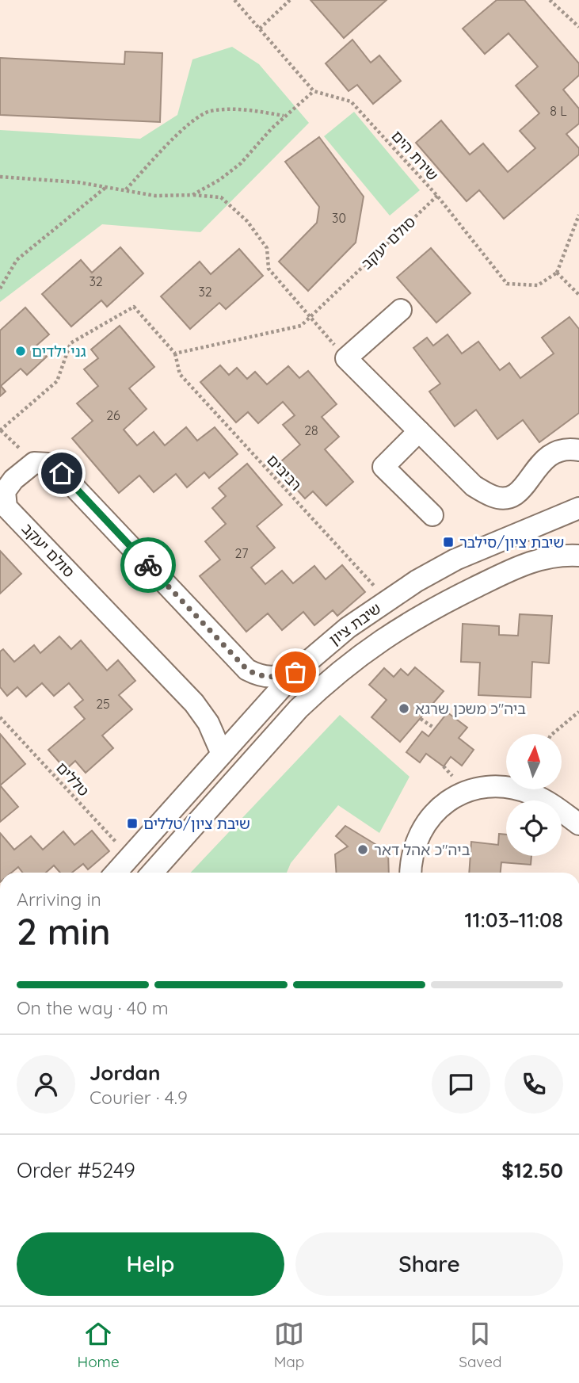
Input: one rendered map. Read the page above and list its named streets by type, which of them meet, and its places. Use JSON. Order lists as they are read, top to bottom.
{
  "streets": {
    "street": ["סולם יעקב", "שיבת ציון"],
    "path": ["שירת הים", "רביבים", "טללים"]
  },
  "crossings": [
    ["שירת הים", "סולם יעקב"],
    ["סולם יעקב", "רביבים"],
    ["סולם יעקב", "שיבת ציון"],
    ["רביבים", "שיבת ציון"],
    ["שיבת ציון", "טללים"]
  ],
  "places": {
    "other": ["גני ילדים", "ביה\"כ משכן שרגא", "ביה\"כ אהל דאר"],
    "transit": ["שיבת ציון/סילבר", "שיבת ציון/טללים"]
  },
  "house_numbers": [
    "8 L",
    "30",
    "32",
    "32",
    "26",
    "28",
    "27",
    "25"
  ],
  "north": "top",
  "page": {
    "heading": ["2 min", "Arriving in", "11:03–11:08"],
    "panel": [
      "Jordan",
      "Courier · 4.9",
      "Order #5249",
      "$12.50"
    ],
    "bar": "On the way · 40 m",
    "buttons": ["Help", "Share"],
    "tabs": ["Home", "Map", "Saved"]
  }
}
